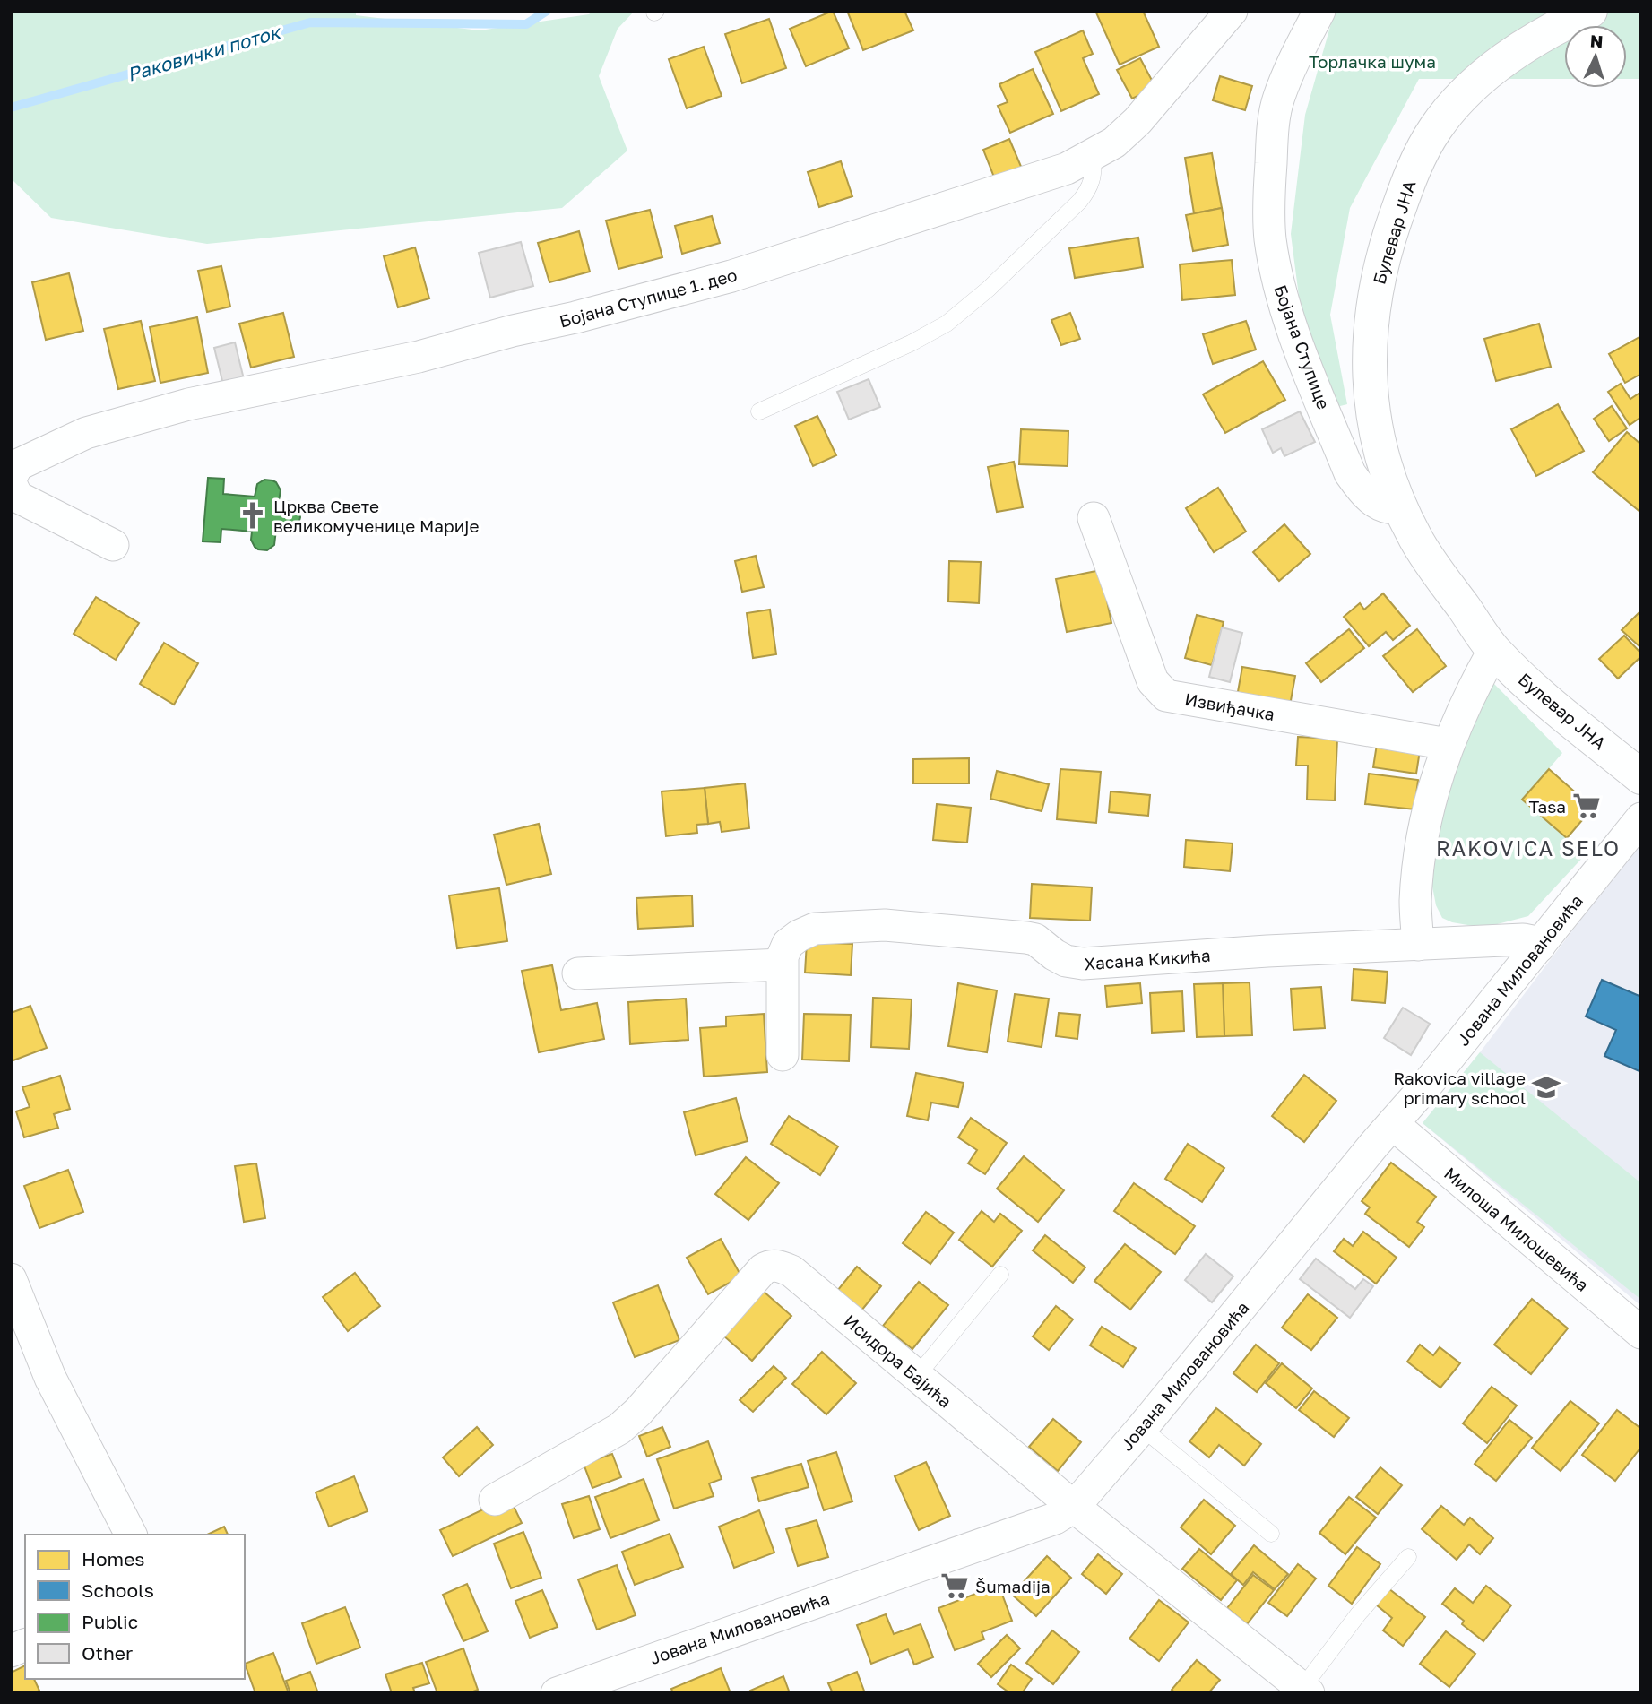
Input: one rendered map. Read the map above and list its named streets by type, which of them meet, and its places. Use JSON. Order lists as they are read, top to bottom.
{
  "streets": {
    "main road": ["Булевар ЈНА"],
    "street": [
      "Бојана Ступице 1. део",
      "Бојана Ступице",
      "Извиђачка",
      "Хасана Кикића",
      "Јована Миловановића",
      "Милоша Милошевића",
      "Исидора Бајића"
    ]
  },
  "crossings": [
    ["Булевар ЈНА", "Бојана Ступице"],
    ["Хасана Кикића", "Јована Миловановића"],
    ["Јована Миловановића", "Милоша Милошевића"],
    ["Јована Миловановића", "Исидора Бајића"]
  ],
  "districts": ["RAKOVICA SELO"],
  "water": ["Раковички поток"],
  "parks": ["Торлачка шума"],
  "places": {
    "church": ["Црква Свете великомученице Марије"],
    "supermarket": ["Tasa", "Šumadija"],
    "school or university": ["Rakovica village primary school"]
  },
  "legend": [
    "Homes",
    "Schools",
    "Public",
    "Other"
  ],
  "north": "top"
}
